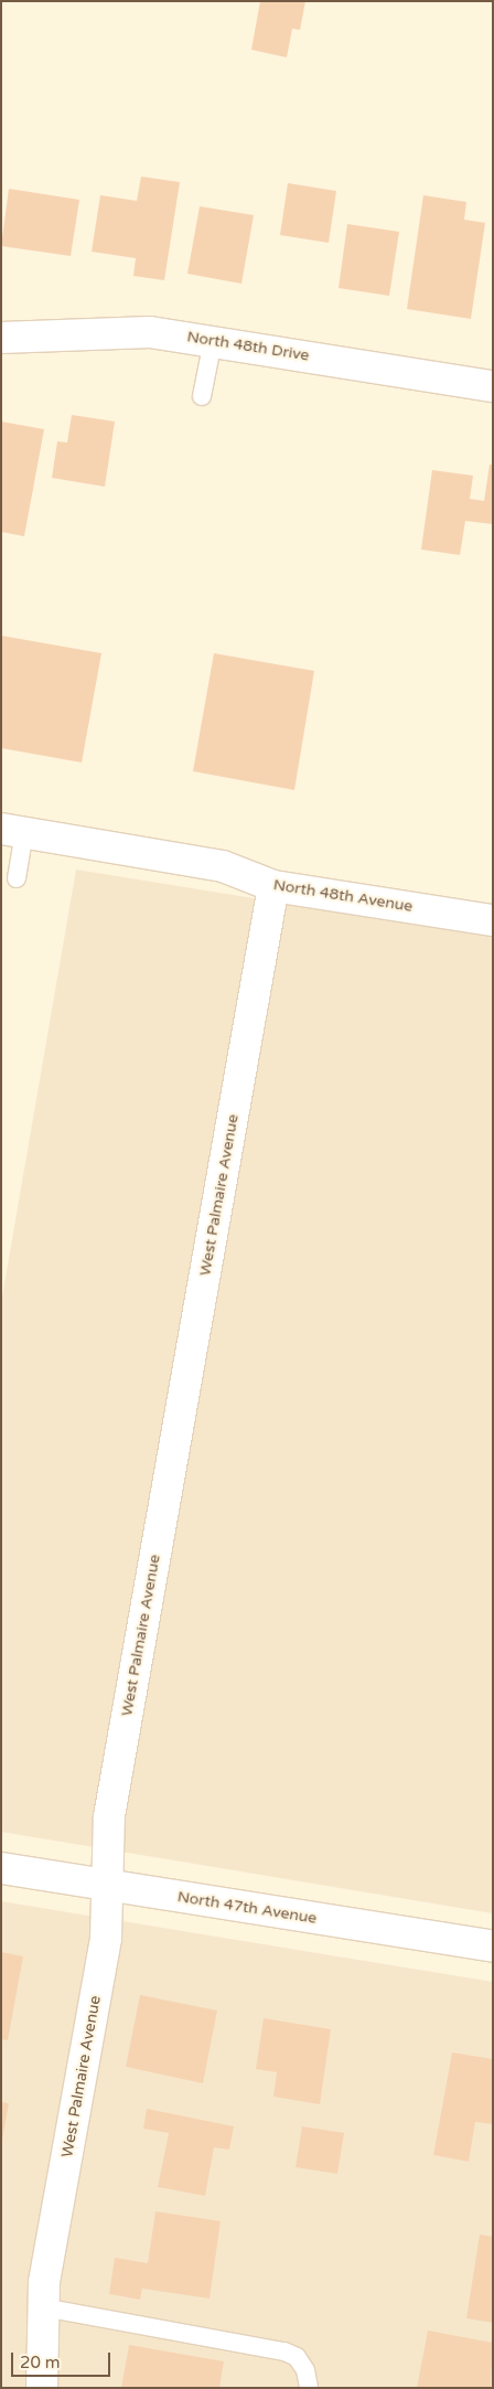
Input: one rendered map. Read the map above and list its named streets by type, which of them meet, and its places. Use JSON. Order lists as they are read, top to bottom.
{
  "streets": {
    "street": [
      "North 48th Drive",
      "North 48th Avenue",
      "West Palmaire Avenue",
      "North 47th Avenue"
    ]
  },
  "crossings": [
    ["North 48th Avenue", "West Palmaire Avenue"],
    ["West Palmaire Avenue", "North 47th Avenue"]
  ],
  "scale_bar": "20 m"
}
